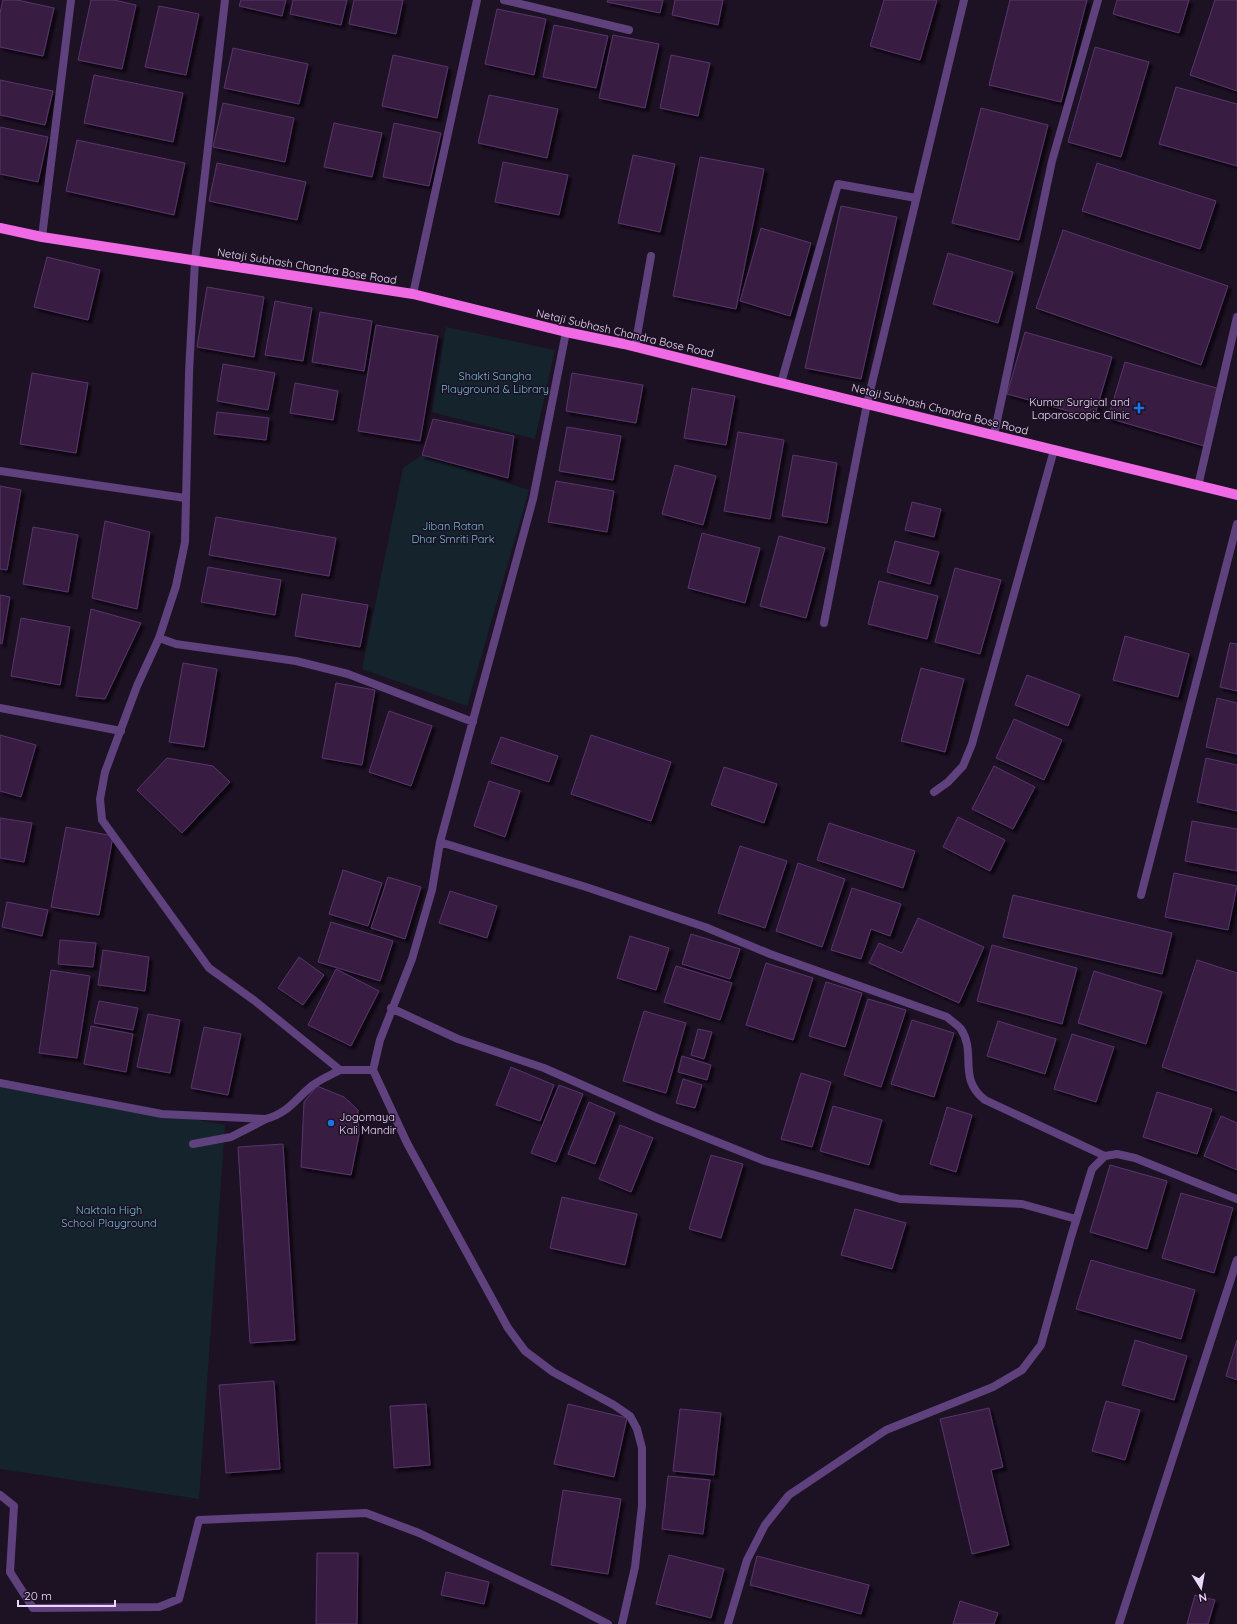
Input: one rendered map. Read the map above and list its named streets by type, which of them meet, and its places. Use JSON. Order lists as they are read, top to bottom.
{
  "streets": {
    "main road": ["Netaji Subhash Chandra Bose Road"]
  },
  "parks": ["Shakti Sangha Playground & Library", "Jiban Ratan Dhar Smriti Park", "Naktala High School Playground"],
  "places": {
    "health": ["Kumar Surgical and Laparoscopic Clinic"],
    "other": ["Jogomaya Kali Mandir"]
  },
  "scale_bar": "20 m",
  "north": "bottom"
}
